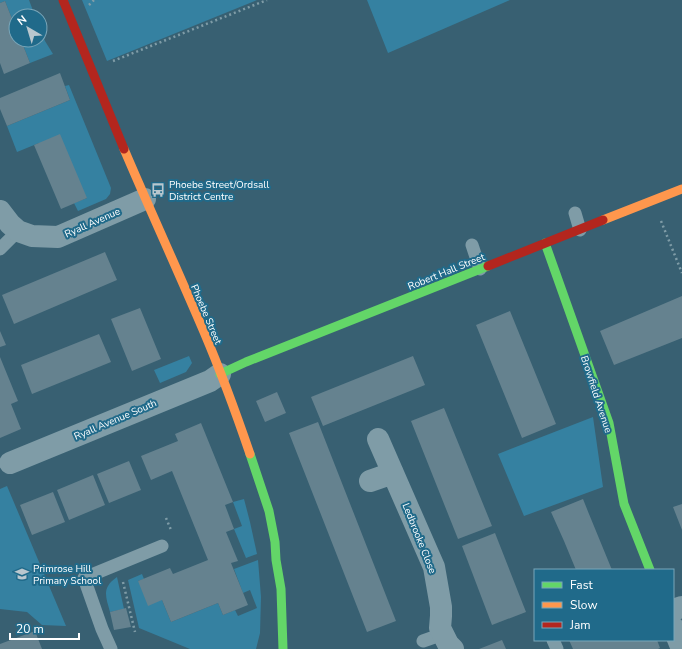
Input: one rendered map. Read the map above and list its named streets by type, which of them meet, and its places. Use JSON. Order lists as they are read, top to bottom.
{
  "streets": {
    "street": [
      "Ryall Avenue",
      "Robert Hall Street",
      "Phoebe Street",
      "Browfield Avenue",
      "Ryall Avenue South",
      "Ledbrooke Close"
    ]
  },
  "crossings": [
    ["Ryall Avenue", "Phoebe Street"],
    ["Robert Hall Street", "Phoebe Street"],
    ["Robert Hall Street", "Browfield Avenue"],
    ["Robert Hall Street", "Ryall Avenue South"],
    ["Phoebe Street", "Ryall Avenue South"]
  ],
  "places": {
    "bus stop": ["Phoebe Street/Ordsall District Centre"],
    "school or university": ["Primrose Hill Primary School"]
  },
  "legend": ["Fast", "Slow", "Jam"],
  "scale_bar": "20 m",
  "north": "top left"
}
